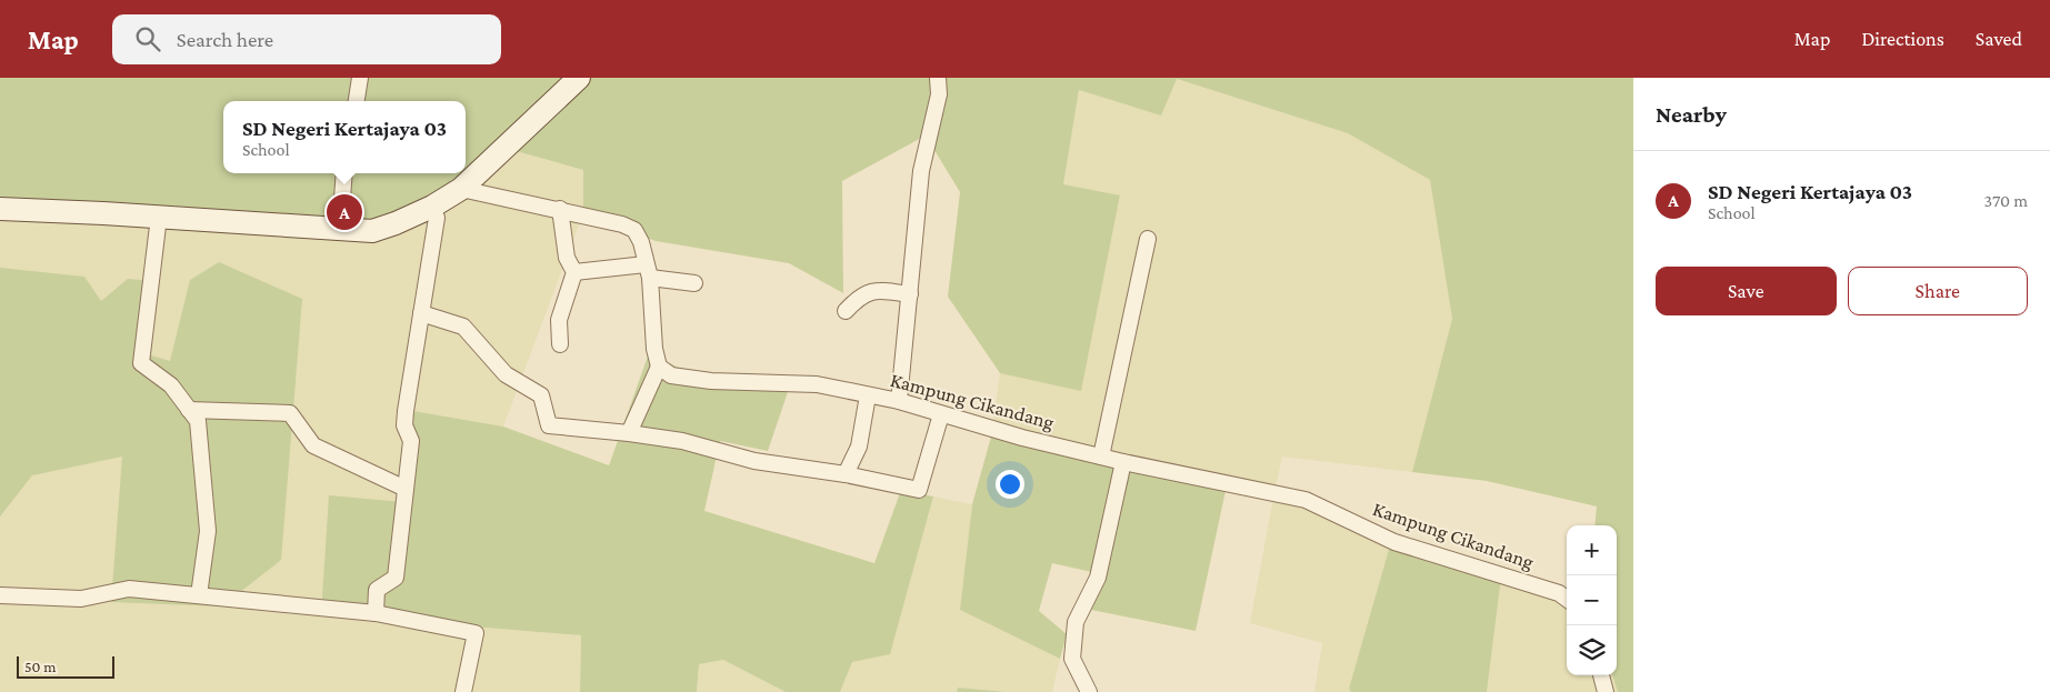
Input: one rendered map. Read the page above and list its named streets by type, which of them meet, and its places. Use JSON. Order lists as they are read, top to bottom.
{
  "streets": {
    "street": ["Kampung Cikandang"]
  },
  "scale_bar": "50 m",
  "page": {
    "header": "Map",
    "search": "Search here",
    "nav": ["Map", "Directions", "Saved"],
    "heading": "Nearby",
    "popup": ["SD Negeri Kertajaya 03", "School"],
    "list": [
      {
        "mark": "A",
        "name": "SD Negeri Kertajaya 03",
        "note": "School",
        "value": "370 m"
      }
    ],
    "pins": "A",
    "buttons": ["Save", "Share"],
    "map_buttons": ["+", "−"],
    "scale": "50 m"
  }
}
